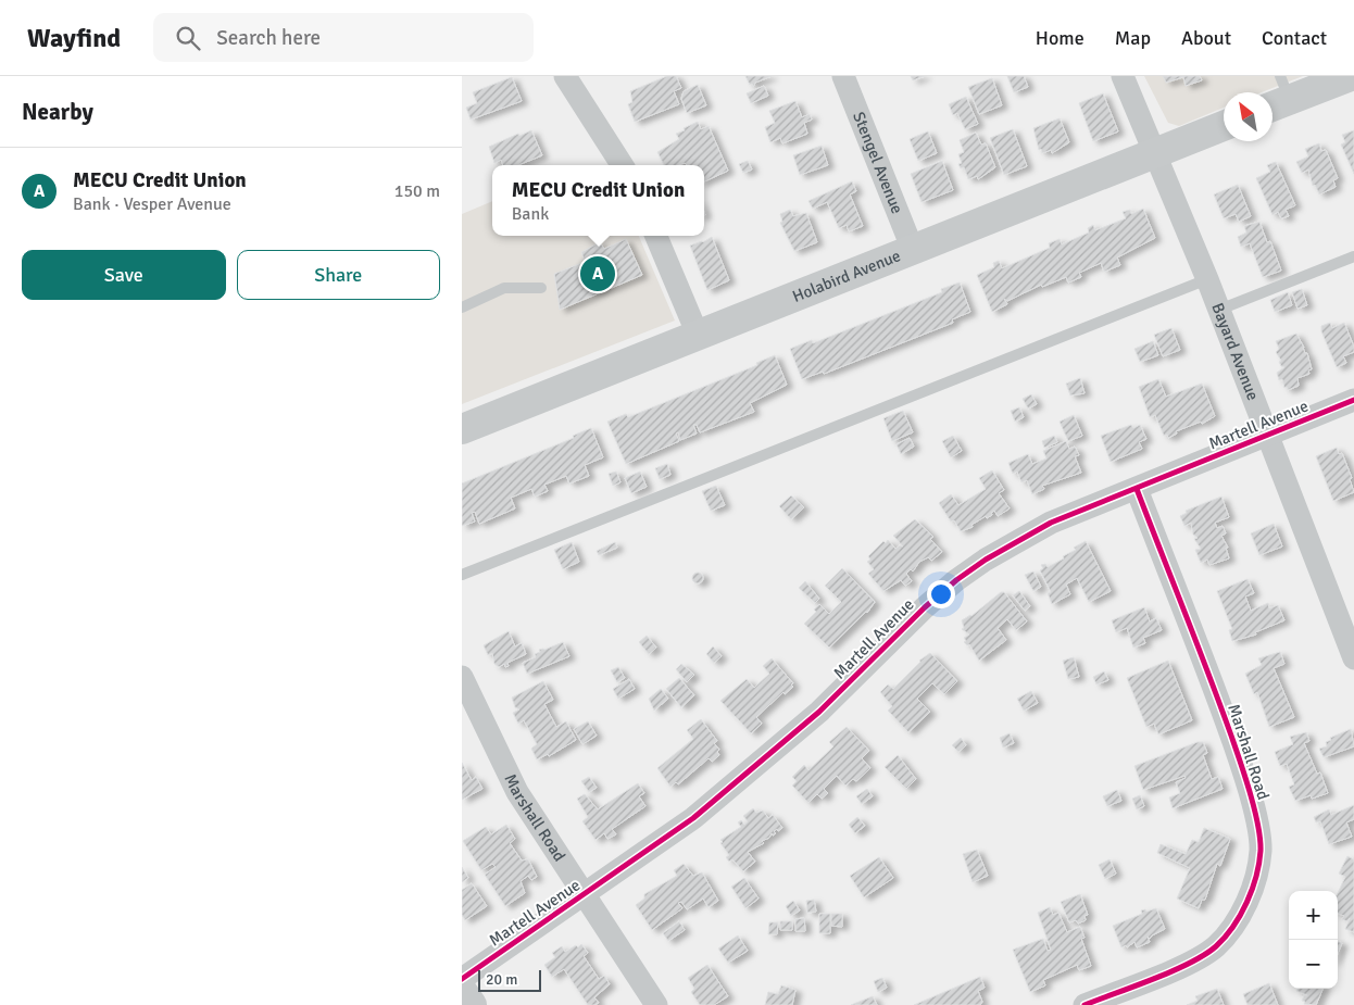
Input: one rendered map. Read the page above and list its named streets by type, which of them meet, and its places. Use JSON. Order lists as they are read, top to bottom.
{
  "streets": {
    "main road": ["Holabird Avenue"],
    "street": [
      "Stengel Avenue",
      "Bayard Avenue",
      "Martell Avenue",
      "Marshall Road"
    ]
  },
  "crossings": [
    ["Stengel Avenue", "Holabird Avenue"],
    ["Holabird Avenue", "Bayard Avenue"],
    ["Bayard Avenue", "Martell Avenue"],
    ["Martell Avenue", "Marshall Road"]
  ],
  "scale_bar": "20 m",
  "north": "top left",
  "page": {
    "header": "Wayfind",
    "search": "Search here",
    "nav": [
      "Home",
      "Map",
      "About",
      "Contact"
    ],
    "heading": "Nearby",
    "list": [
      {
        "mark": "A",
        "name": "MECU Credit Union",
        "note": "Bank · Vesper Avenue",
        "value": "150 m"
      }
    ],
    "popup": ["MECU Credit Union", "Bank"],
    "buttons": ["Save", "Share"],
    "pins": "A",
    "map_buttons": ["+", "−"],
    "scale": "20 m"
  }
}
